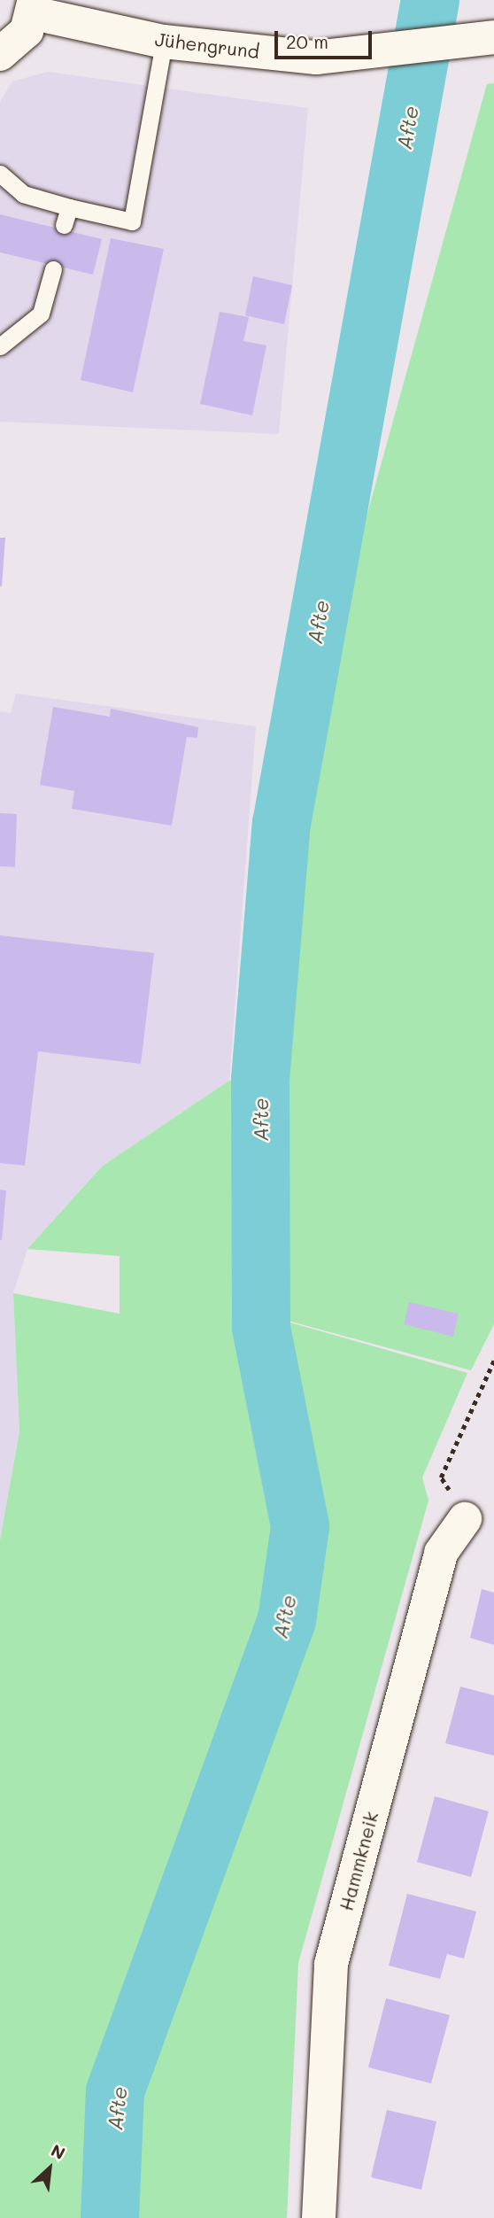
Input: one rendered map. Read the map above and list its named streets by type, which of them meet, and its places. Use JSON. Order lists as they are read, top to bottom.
{
  "streets": {
    "street": ["Jühengrund", "Hammkneik"]
  },
  "water": ["Afte"],
  "scale_bar": "20 m",
  "north": "top right"
}
